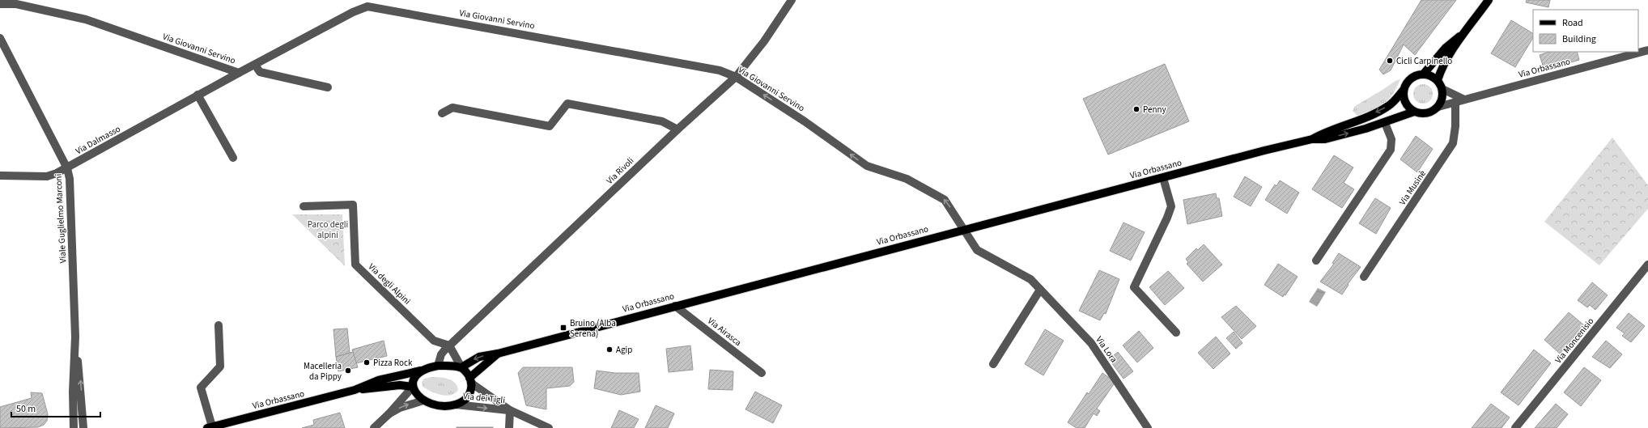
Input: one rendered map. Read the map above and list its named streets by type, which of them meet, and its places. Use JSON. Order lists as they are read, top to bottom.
{
  "streets": {
    "main road": ["Via Orbassano"],
    "street": [
      "Via Giovanni Servino",
      "Via Dalmasso",
      "Via Rivoli",
      "Via Musinè",
      "Viale Guglielmo Marconi",
      "Via degli Alpini",
      "Via Airasca",
      "Via Moncenisio",
      "Via Lora",
      "Via dei Tigli"
    ]
  },
  "crossings": [
    ["Via Giovanni Servino", "Via Orbassano"],
    ["Via Giovanni Servino", "Via Dalmasso"],
    ["Via Giovanni Servino", "Via Rivoli"],
    ["Via Giovanni Servino", "Via Lora"],
    ["Via Orbassano", "Via Rivoli"],
    ["Via Orbassano", "Via Musinè"],
    ["Via Orbassano", "Via Airasca"],
    ["Via Orbassano", "Via Lora"],
    ["Via Orbassano", "Via dei Tigli"],
    ["Via Dalmasso", "Viale Guglielmo Marconi"],
    ["Via Rivoli", "Via degli Alpini"],
    ["Via Rivoli", "Via dei Tigli"]
  ],
  "one_way": ["Via dei Tigli"],
  "parks": ["Parco degli alpini"],
  "places": {
    "other": [
      "Cicli Carpinello",
      "Penny",
      "Agip",
      "Pizza Rock",
      "Macelleria da Pippy"
    ],
    "transit": ["Bruino (Alba Serena)"]
  },
  "legend": ["Road", "Building"],
  "scale_bar": "50 m"
}
